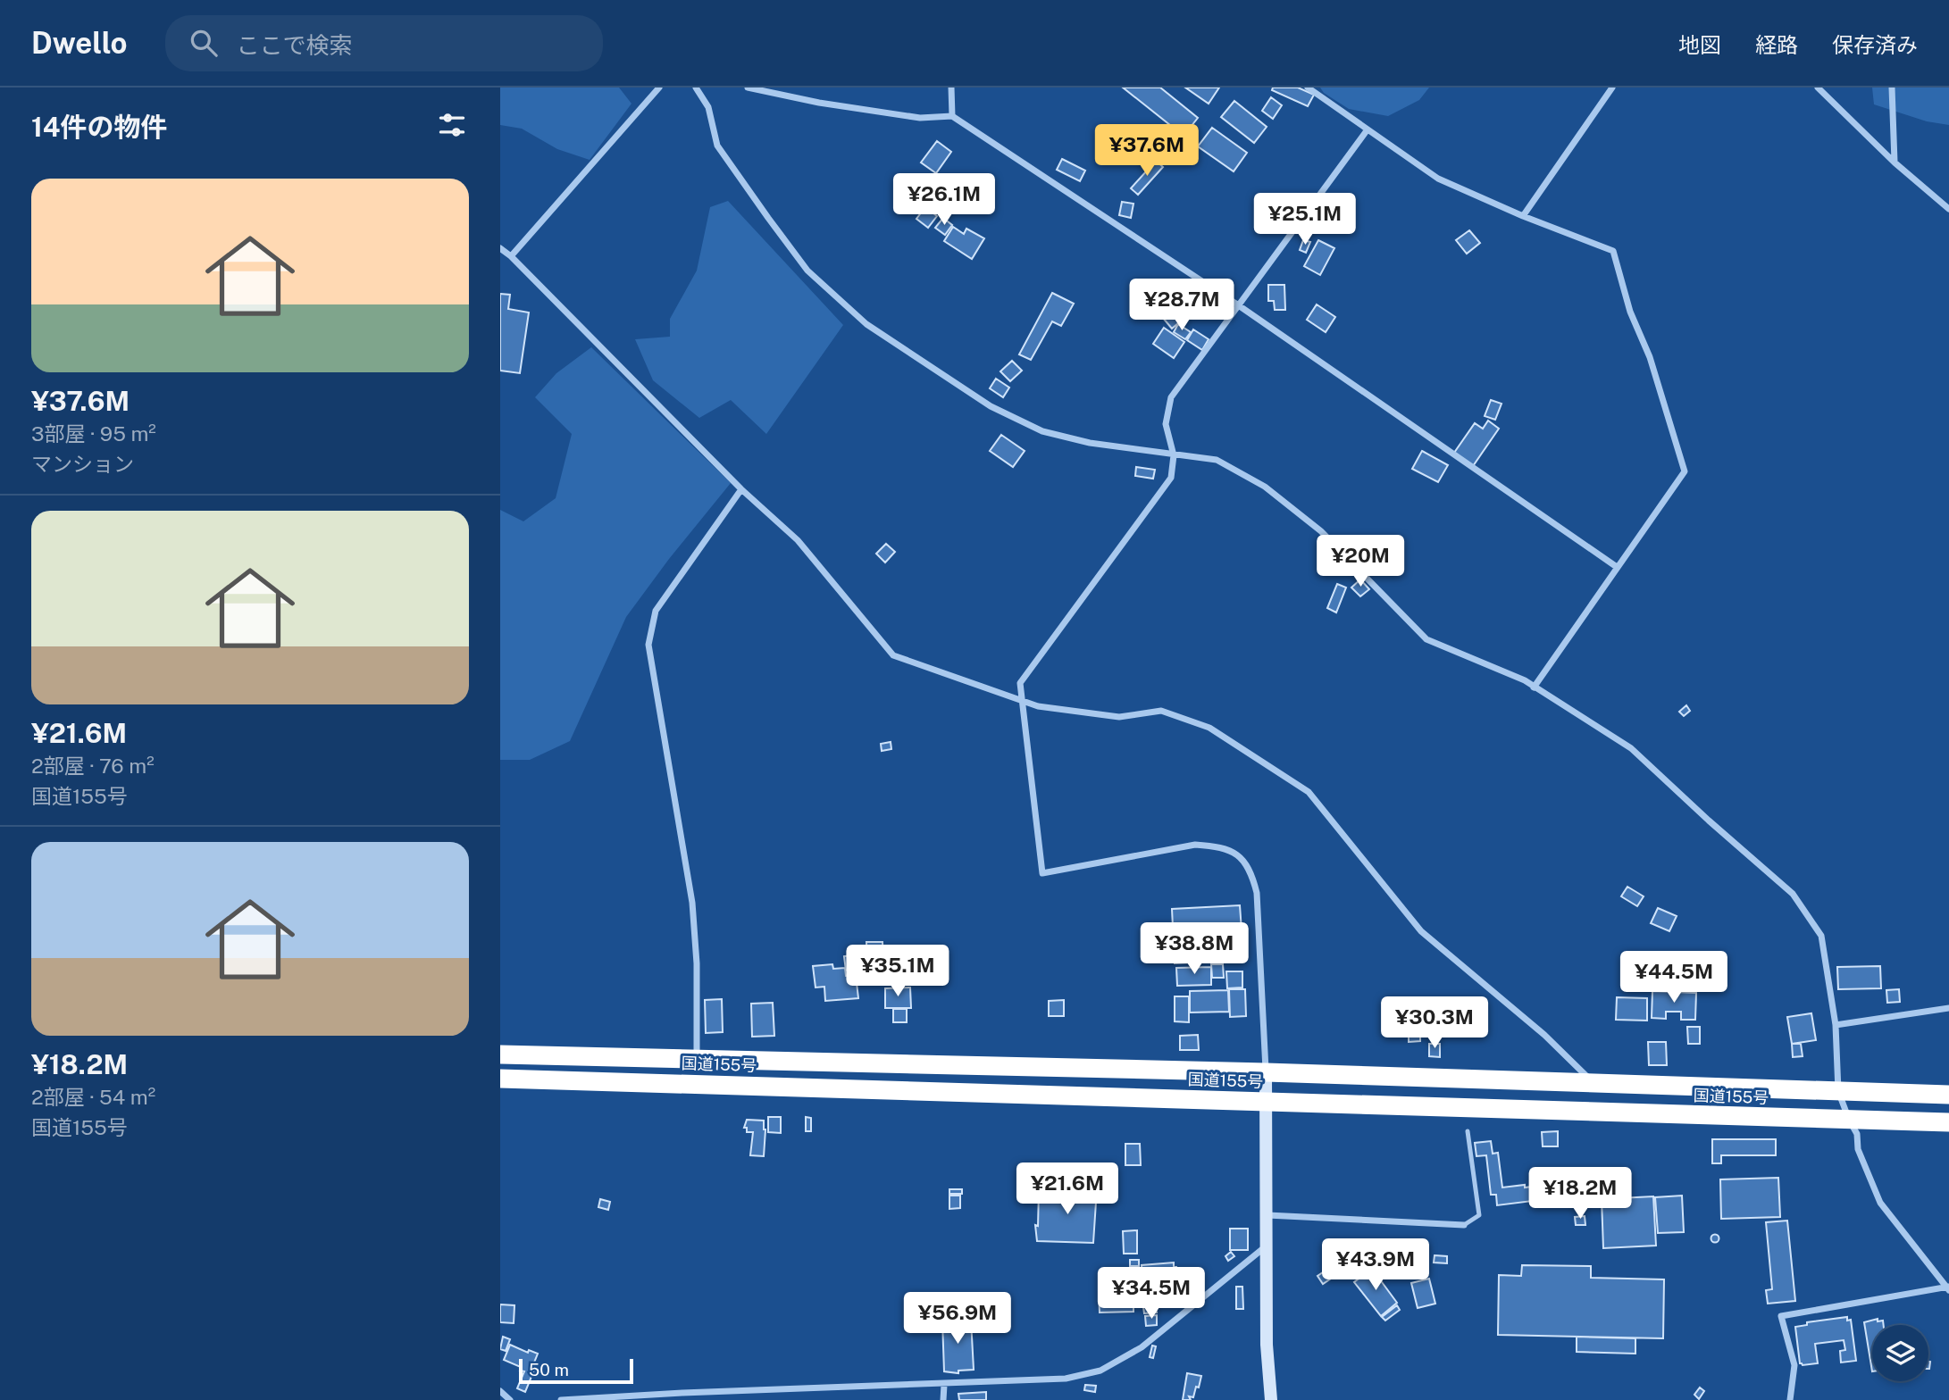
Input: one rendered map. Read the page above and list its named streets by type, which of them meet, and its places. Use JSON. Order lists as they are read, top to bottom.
{
  "streets": {
    "highway": ["国道155号"]
  },
  "scale_bar": "50 m",
  "page": {
    "header": "Dwello",
    "search": "ここで検索",
    "nav": ["地図", "経路", "保存済み"],
    "heading": "14件の物件",
    "price": [
      "¥37.6M",
      "¥26.1M",
      "¥25.1M",
      "¥28.7M",
      "¥20M",
      "¥38.8M",
      "¥35.1M",
      "¥44.5M",
      "¥30.3M",
      "¥21.6M",
      "¥18.2M",
      "¥43.9M",
      "¥34.5M",
      "¥56.9M"
    ],
    "list": [
      {
        "name": "¥37.6M",
        "note": "3部屋 · 95 m² · マンション"
      },
      {
        "name": "¥21.6M",
        "note": "2部屋 · 76 m² · 国道155号"
      },
      {
        "name": "¥18.2M",
        "note": "2部屋 · 54 m² · 国道155号"
      }
    ],
    "scale": "50 m"
  }
}
